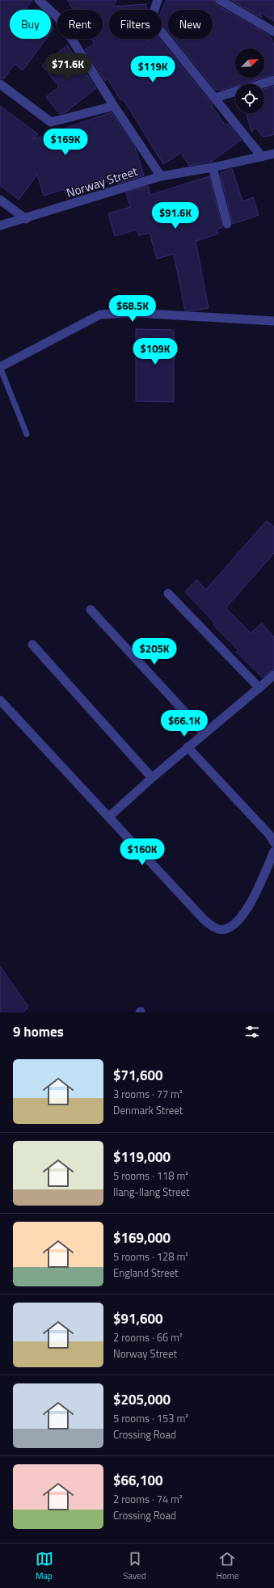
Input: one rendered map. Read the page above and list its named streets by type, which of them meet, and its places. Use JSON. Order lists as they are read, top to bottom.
{
  "streets": {
    "street": ["Norway Street"]
  },
  "north": "top right",
  "page": {
    "chip": [
      "Buy",
      "Rent",
      "Filters",
      "New"
    ],
    "price": [
      "$71.6K",
      "$119K",
      "$169K",
      "$91.6K",
      "$68.5K",
      "$109K",
      "$205K",
      "$66.1K",
      "$160K"
    ],
    "heading": "9 homes",
    "list": [
      {
        "name": "$71,600",
        "note": "3 rooms · 77 m² · Denmark Street"
      },
      {
        "name": "$119,000",
        "note": "5 rooms · 118 m² · Ilang-Ilang Street"
      },
      {
        "name": "$169,000",
        "note": "5 rooms · 128 m² · England Street"
      },
      {
        "name": "$91,600",
        "note": "2 rooms · 66 m² · Norway Street"
      },
      {
        "name": "$205,000",
        "note": "5 rooms · 153 m² · Crossing Road"
      },
      {
        "name": "$66,100",
        "note": "2 rooms · 74 m² · Crossing Road"
      }
    ],
    "tabs": ["Map", "Saved", "Home"]
  }
}
